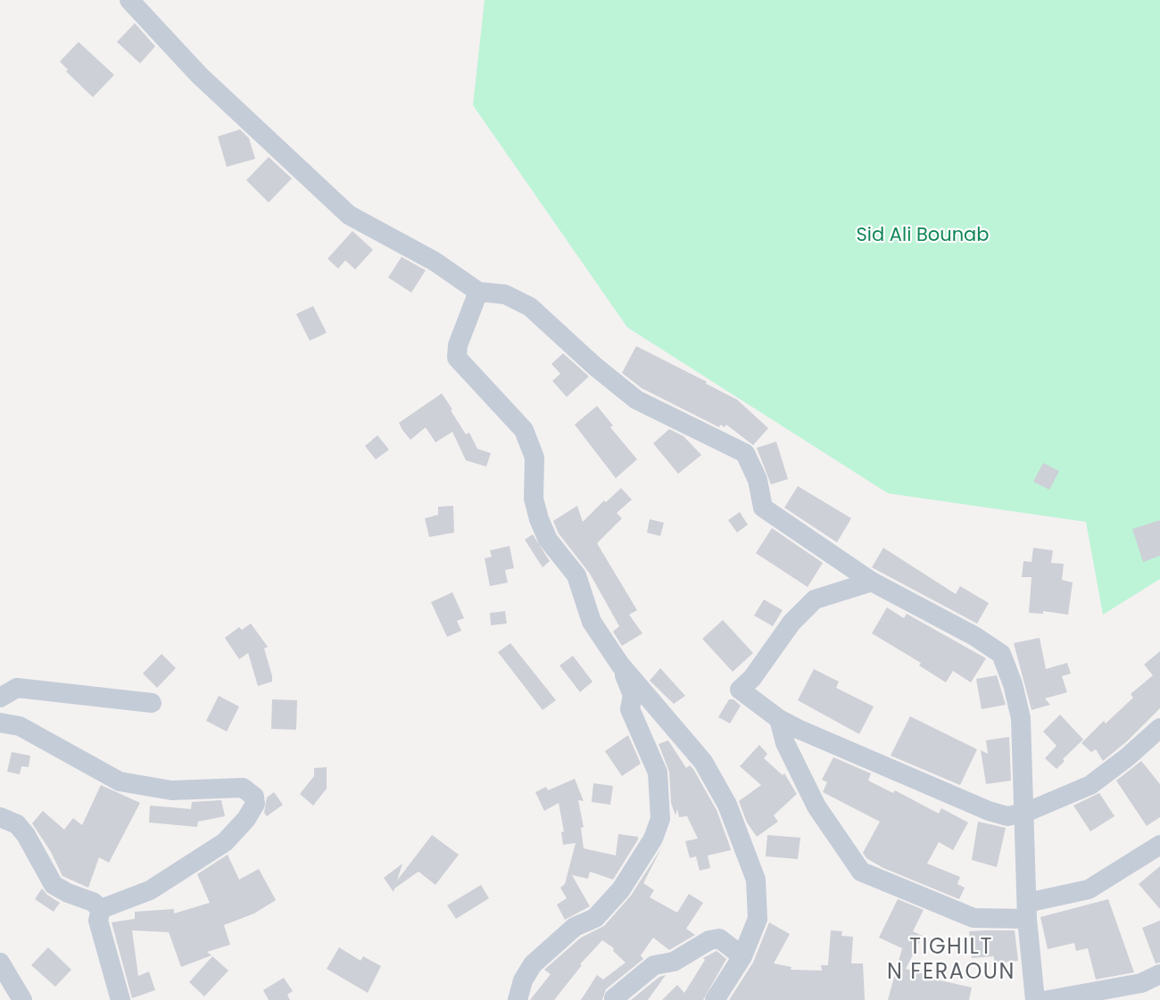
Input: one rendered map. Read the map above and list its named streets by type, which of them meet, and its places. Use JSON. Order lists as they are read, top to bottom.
{
  "districts": ["TIGHILT N FERAOUN"],
  "parks": ["Sid Ali Bounab"]
}
